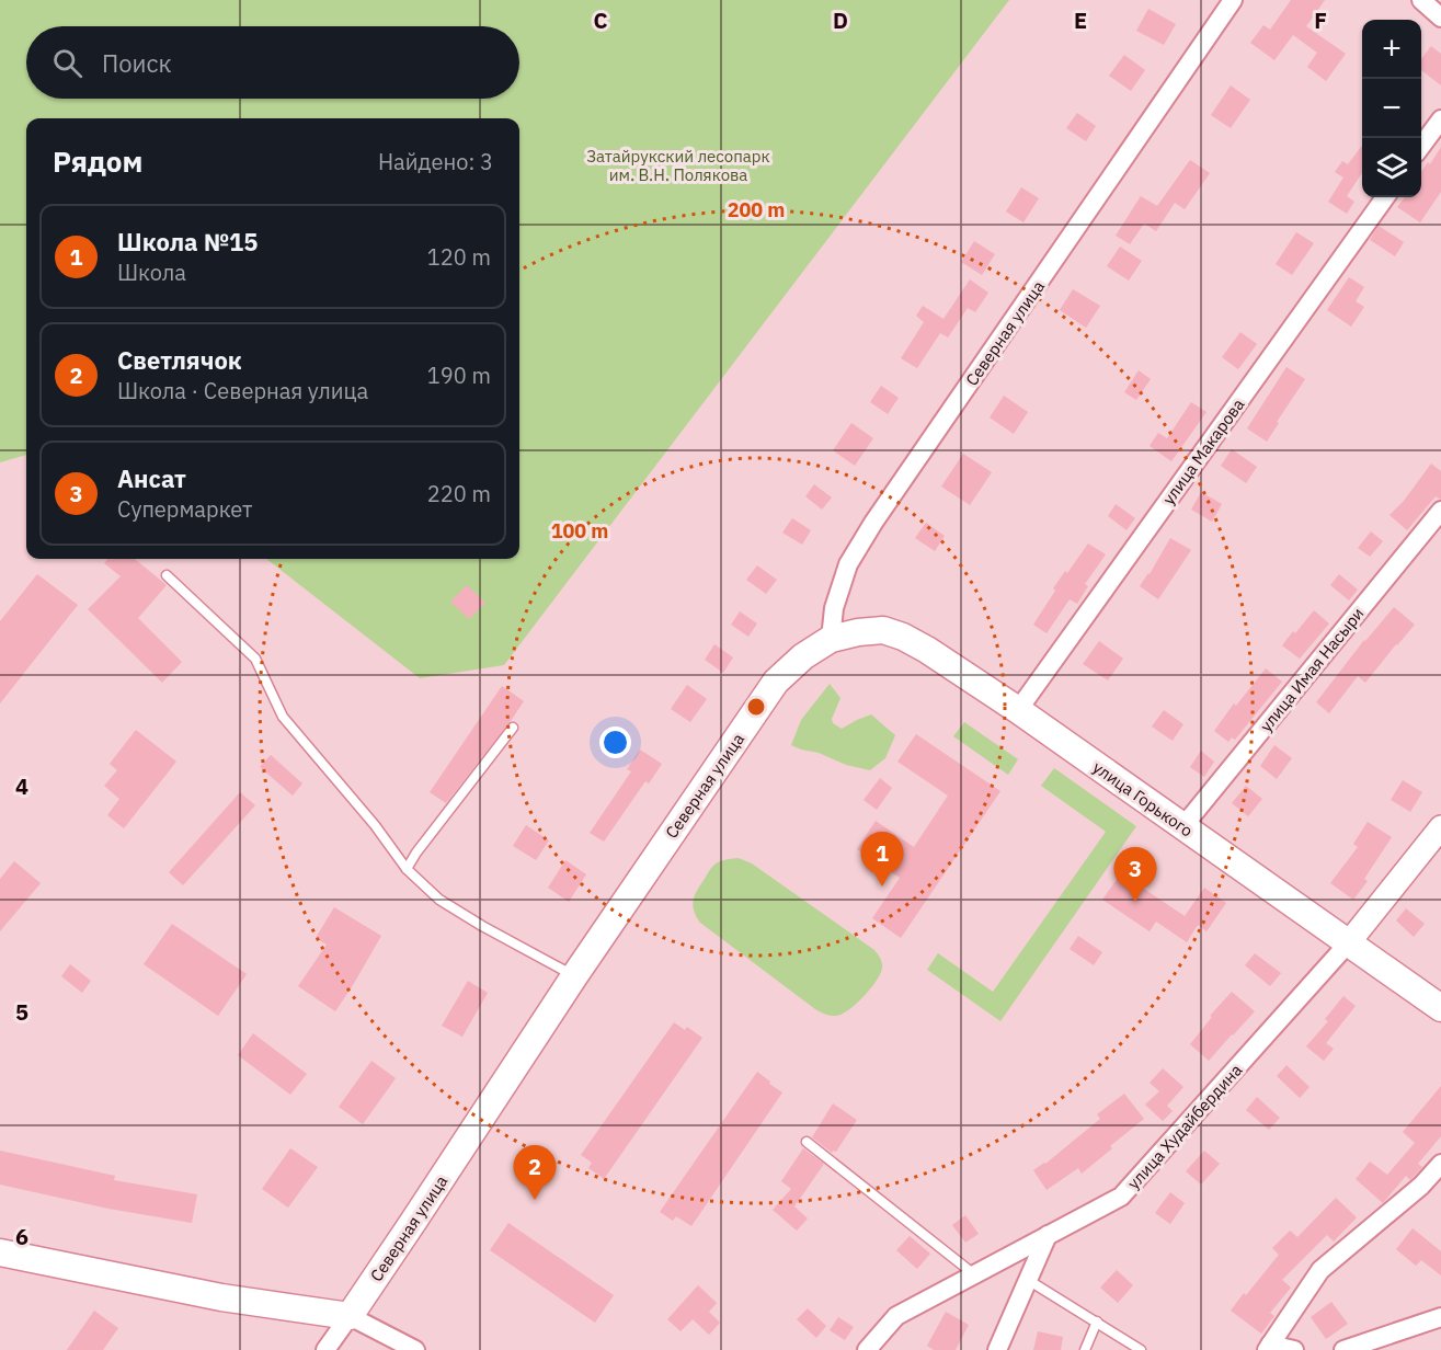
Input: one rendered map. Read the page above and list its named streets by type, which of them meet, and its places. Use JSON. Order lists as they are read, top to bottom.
{
  "streets": {
    "main road": ["Северная улица", "улица Горького"],
    "street": ["улица Макарова", "улица Имая Насыри", "улица Худайбердина"]
  },
  "crossings": [
    ["Северная улица", "улица Горького"],
    ["улица Макарова", "улица Горького"],
    ["улица Имая Насыри", "улица Горького"],
    ["улица Горького", "улица Худайбердина"]
  ],
  "parks": ["Затайрукский лесопарк им. В.Н. Полякова"],
  "page": {
    "map_buttons": ["+", "−"],
    "search": "Поиск",
    "heading": ["Рядом", "Найдено: 3"],
    "list": [
      {
        "mark": "1",
        "name": "Школа №15",
        "note": "Школа",
        "value": "120 m"
      },
      {
        "mark": "2",
        "name": "Светлячок",
        "note": "Школа · Северная улица",
        "value": "190 m"
      },
      {
        "mark": "3",
        "name": "Ансат",
        "note": "Супермаркет",
        "value": "220 m"
      }
    ],
    "pins": ["1", "3", "2"]
  },
  "grid": {
    "columns": [
      "C",
      "D",
      "E",
      "F"
    ],
    "rows": ["4", "5", "6"]
  },
  "rings": ["200 m", "100 m"]
}
